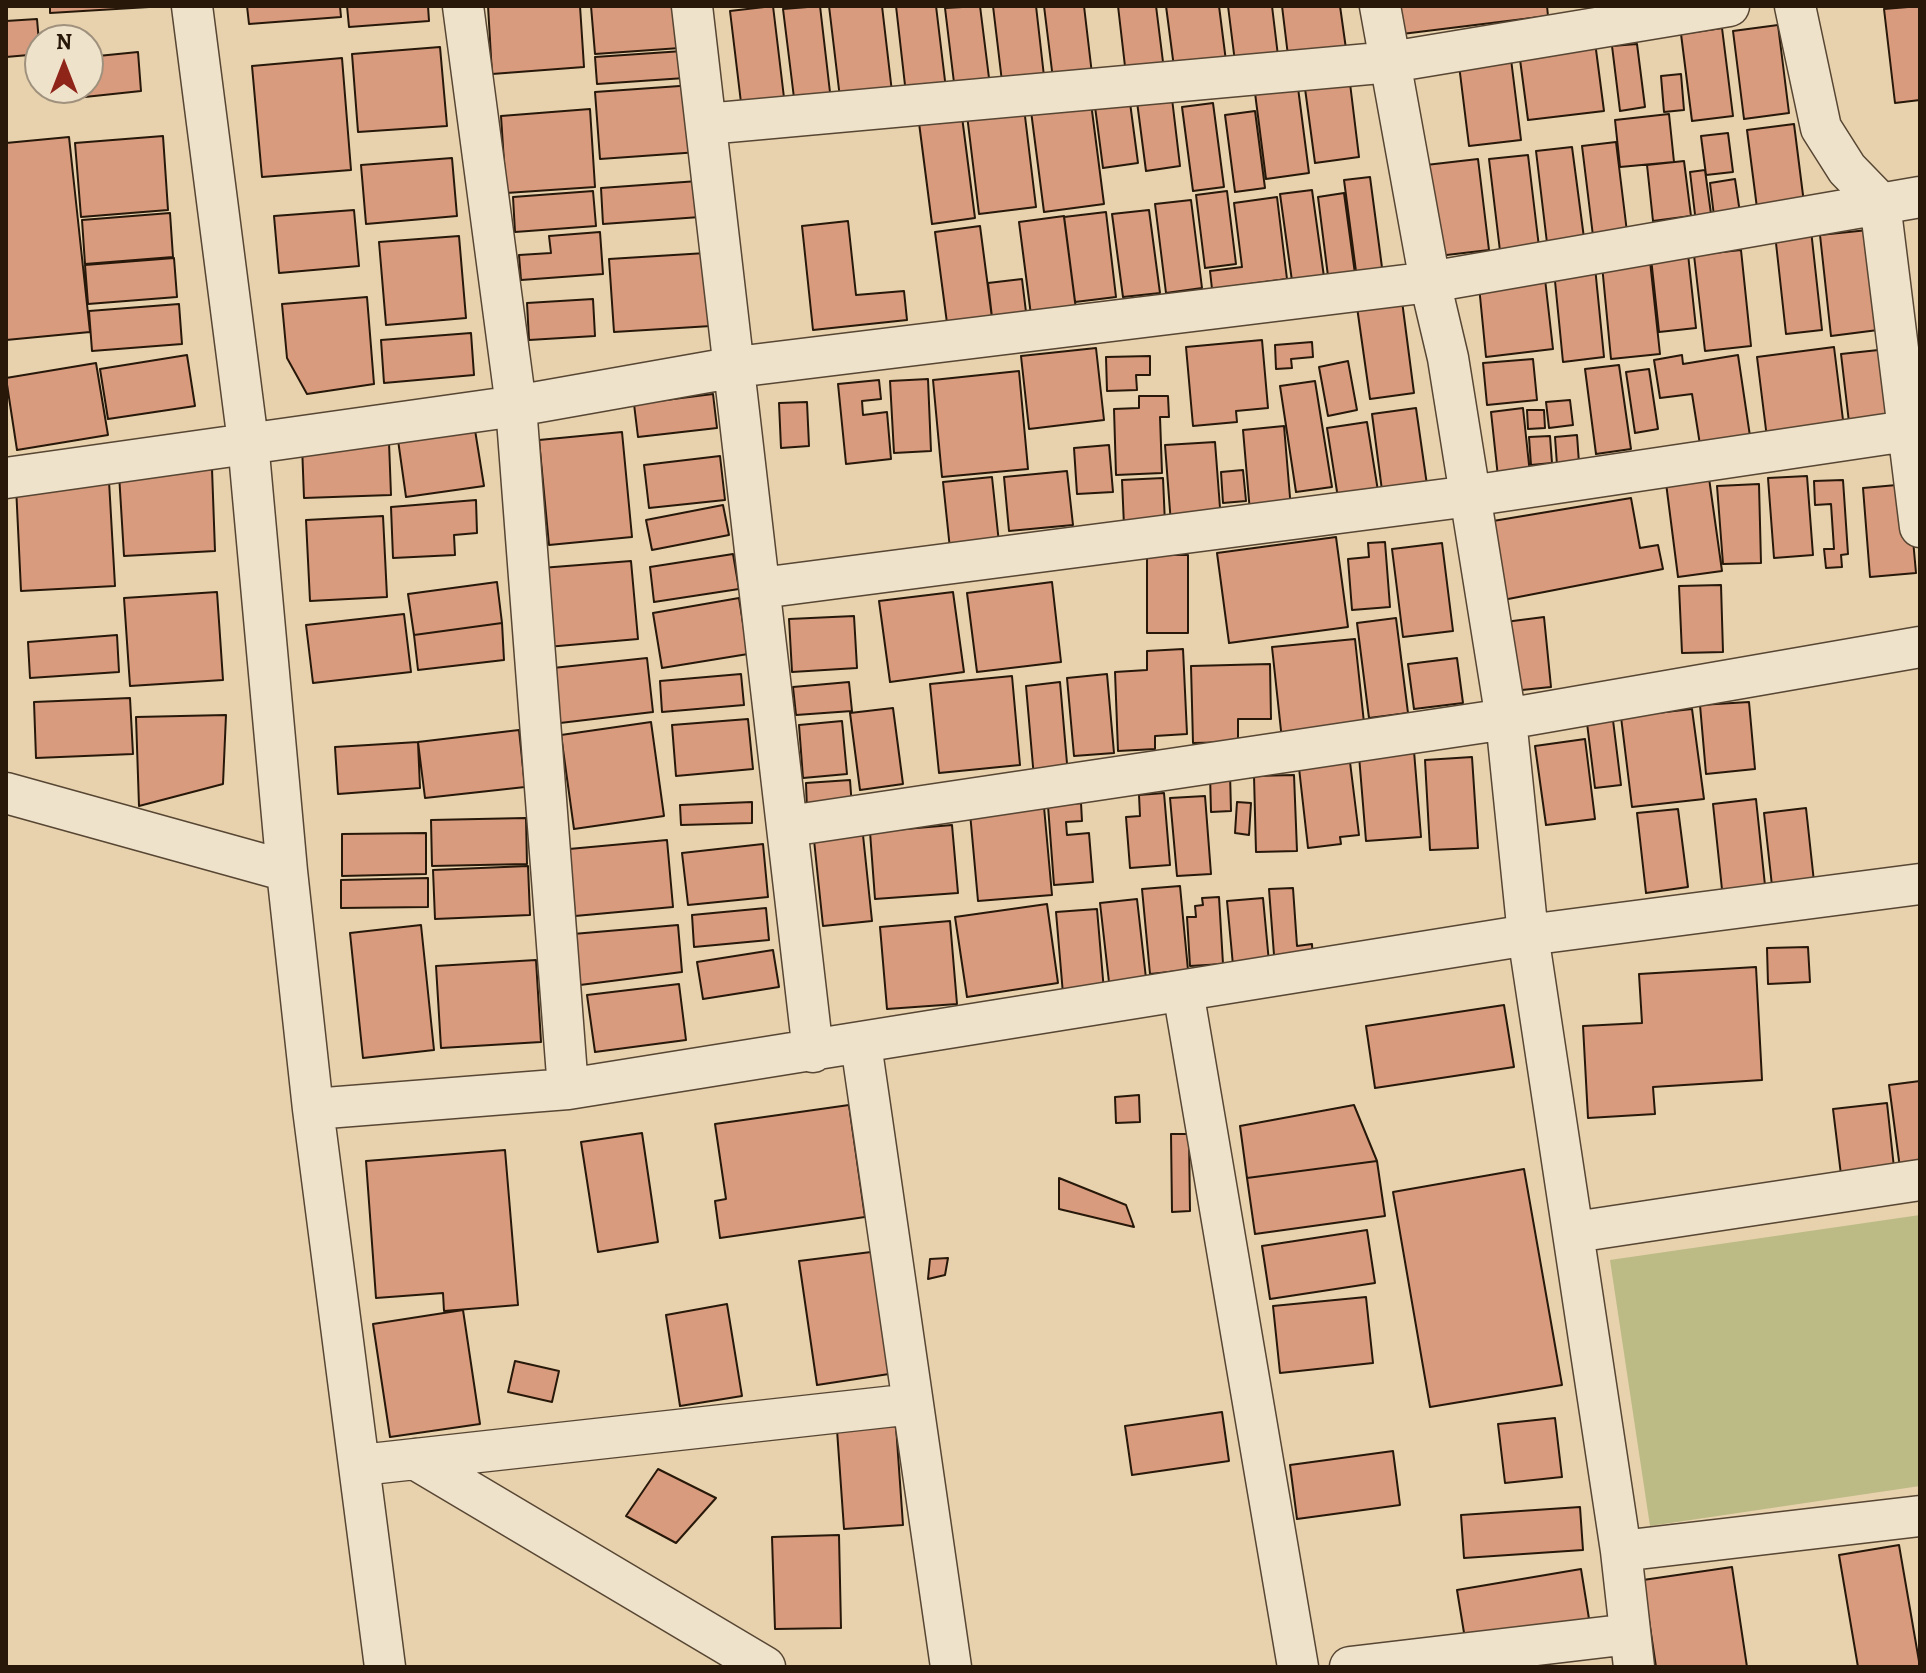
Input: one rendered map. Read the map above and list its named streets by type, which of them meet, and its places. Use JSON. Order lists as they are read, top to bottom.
{
  "north": "top"
}
